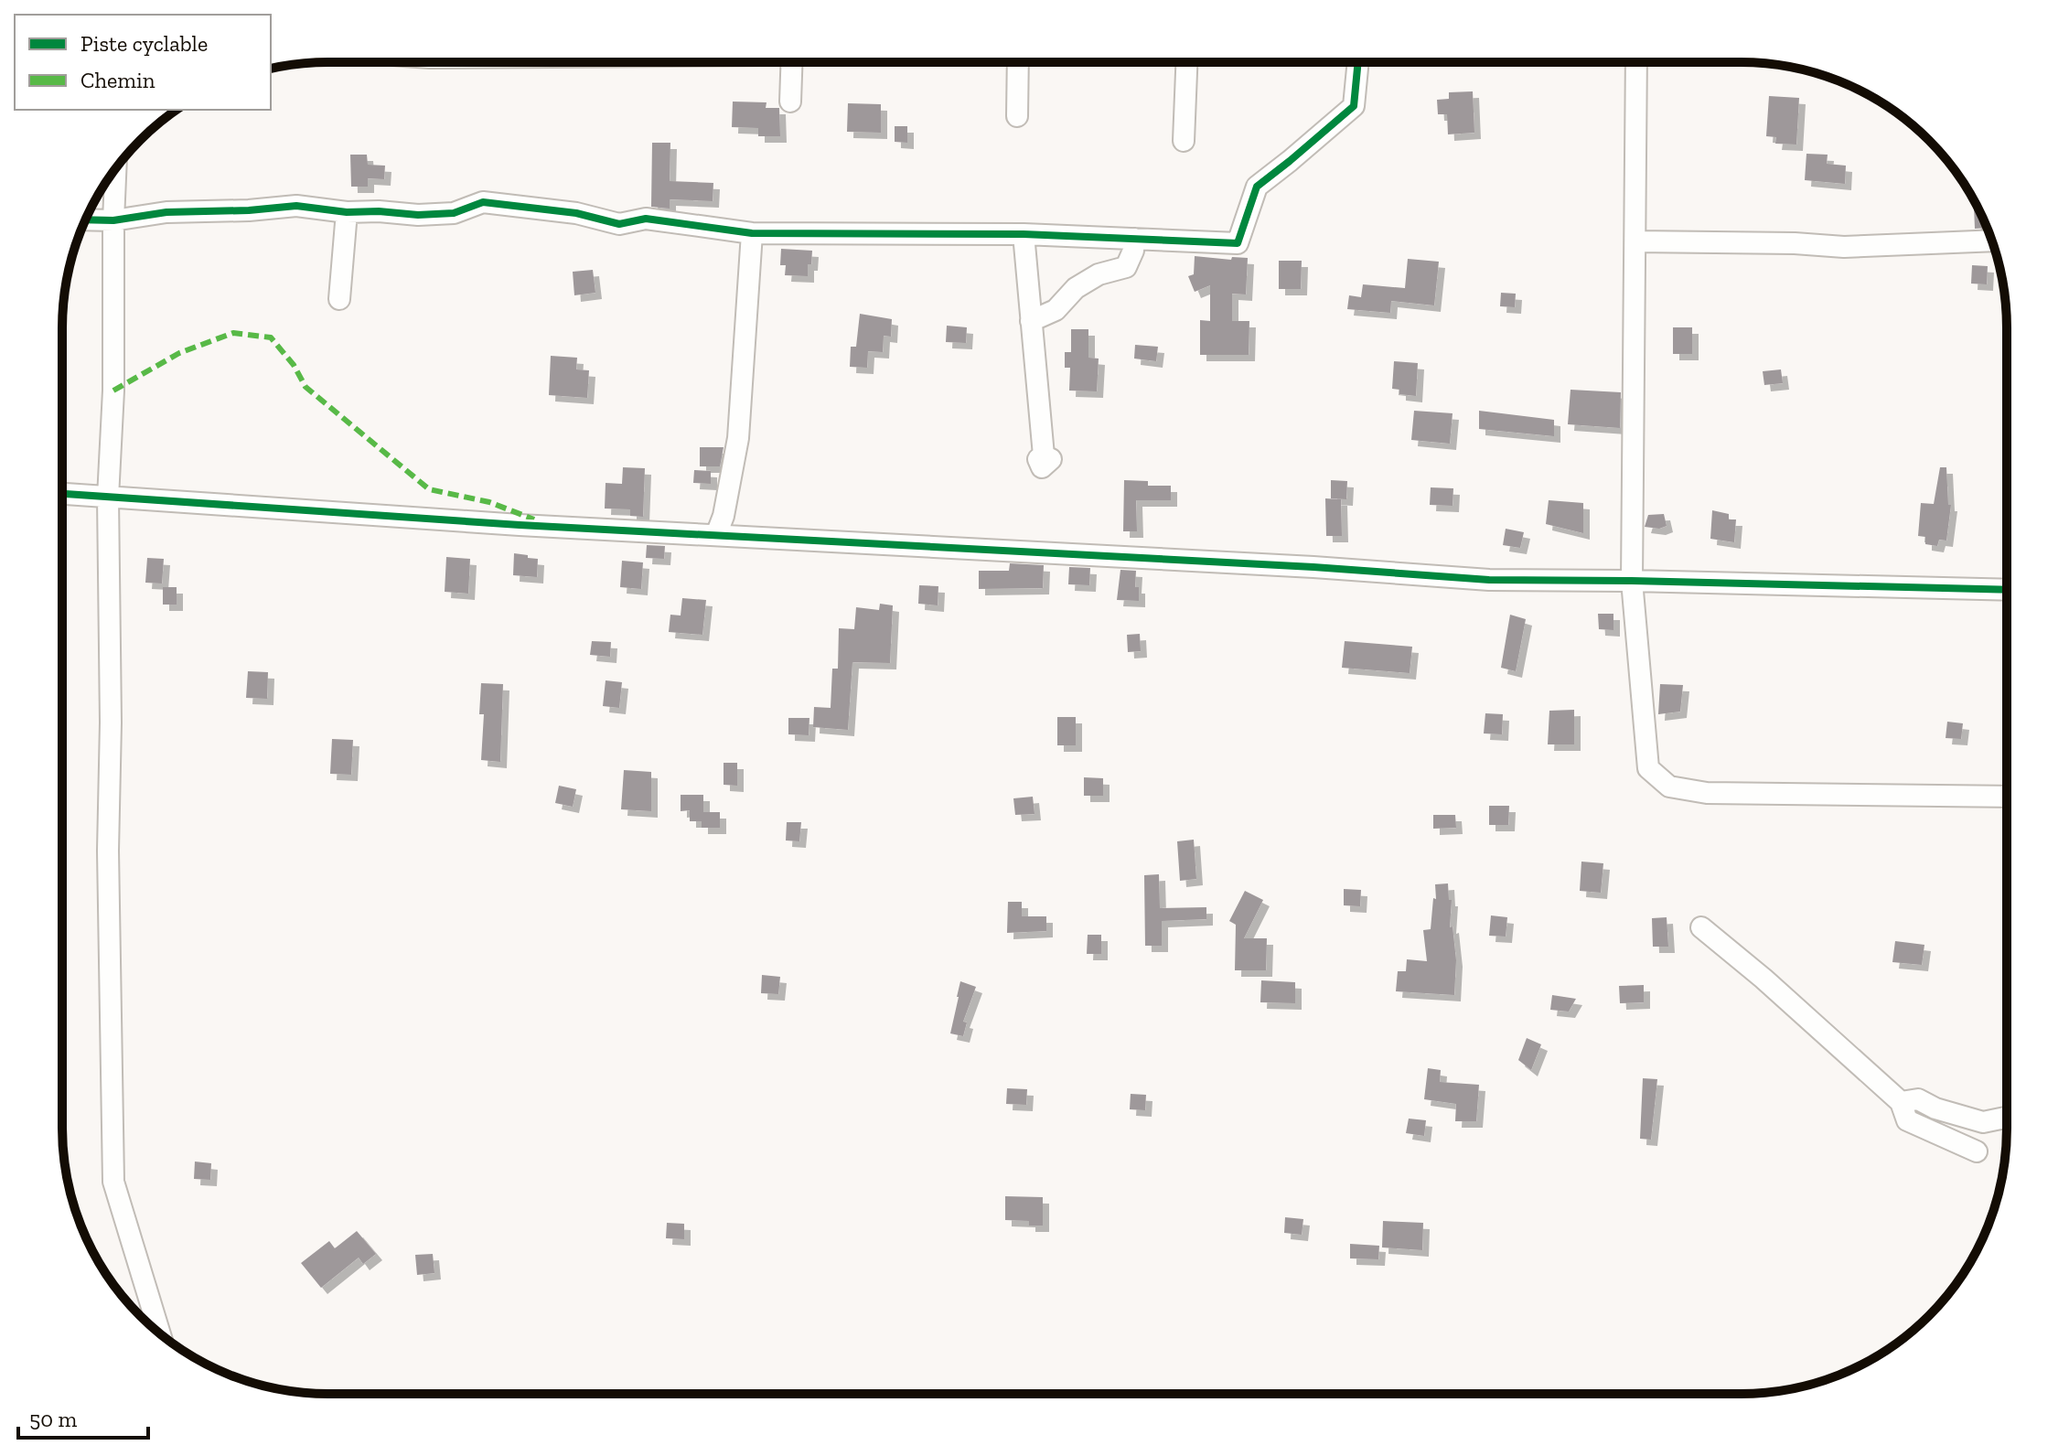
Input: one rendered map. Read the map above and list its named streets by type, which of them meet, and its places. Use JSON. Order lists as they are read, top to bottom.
{
  "legend": ["Piste cyclable", "Chemin"],
  "scale_bar": "50 m"
}
